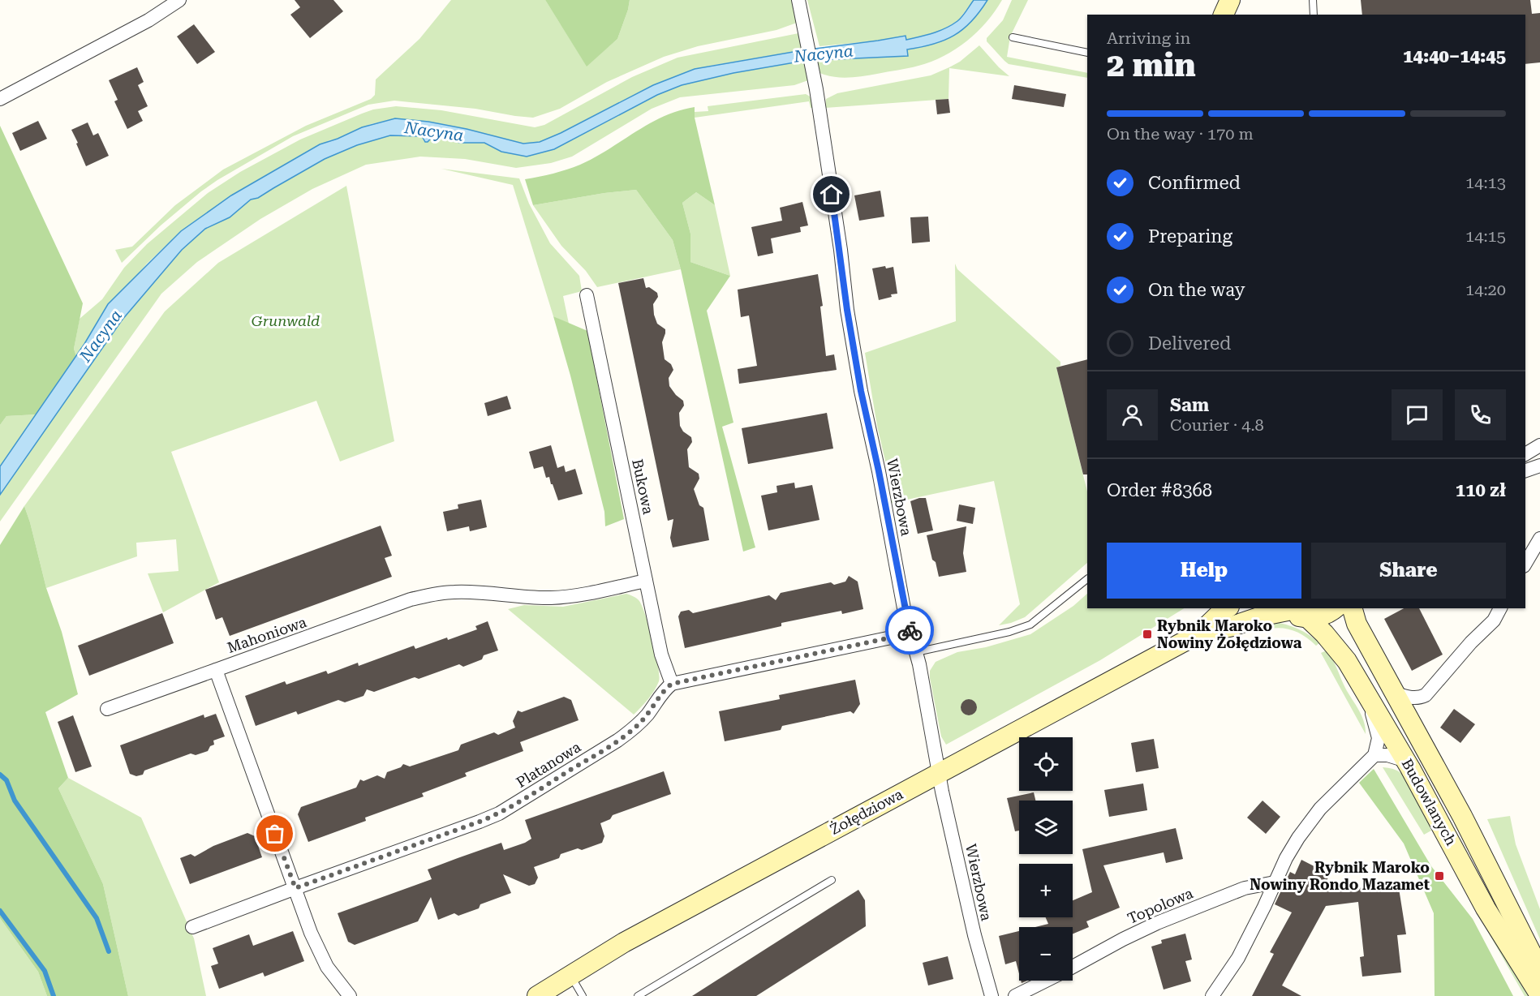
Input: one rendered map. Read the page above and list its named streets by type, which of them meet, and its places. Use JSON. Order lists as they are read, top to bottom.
{
  "streets": {
    "street": [
      "Bukowa",
      "Wierzbowa",
      "Mahoniowa",
      "Platanowa",
      "Budowlanych",
      "Żołędziowa",
      "Topolowa"
    ]
  },
  "crossings": [
    ["Bukowa", "Mahoniowa"],
    ["Bukowa", "Platanowa"],
    ["Wierzbowa", "Żołędziowa"],
    ["Mahoniowa", "Platanowa"]
  ],
  "water": ["Nacyna"],
  "parks": ["Grunwald"],
  "places": {
    "transit": ["Rybnik Maroko Nowiny Żołędziowa", "Rybnik Maroko Nowiny Rondo Mazamet"]
  },
  "page": {
    "heading": ["2 min", "Arriving in", "14:40–14:45"],
    "panel": [
      "Sam",
      "Courier · 4.8",
      "Order #8368",
      "110 zł"
    ],
    "bar": "On the way · 170 m",
    "list": [
      ["Confirmed", "14:13"],
      ["Preparing", "14:15"],
      ["On the way", "14:20"],
      "Delivered"
    ],
    "buttons": ["Help", "Share"],
    "map_buttons": ["+", "−"]
  }
}
